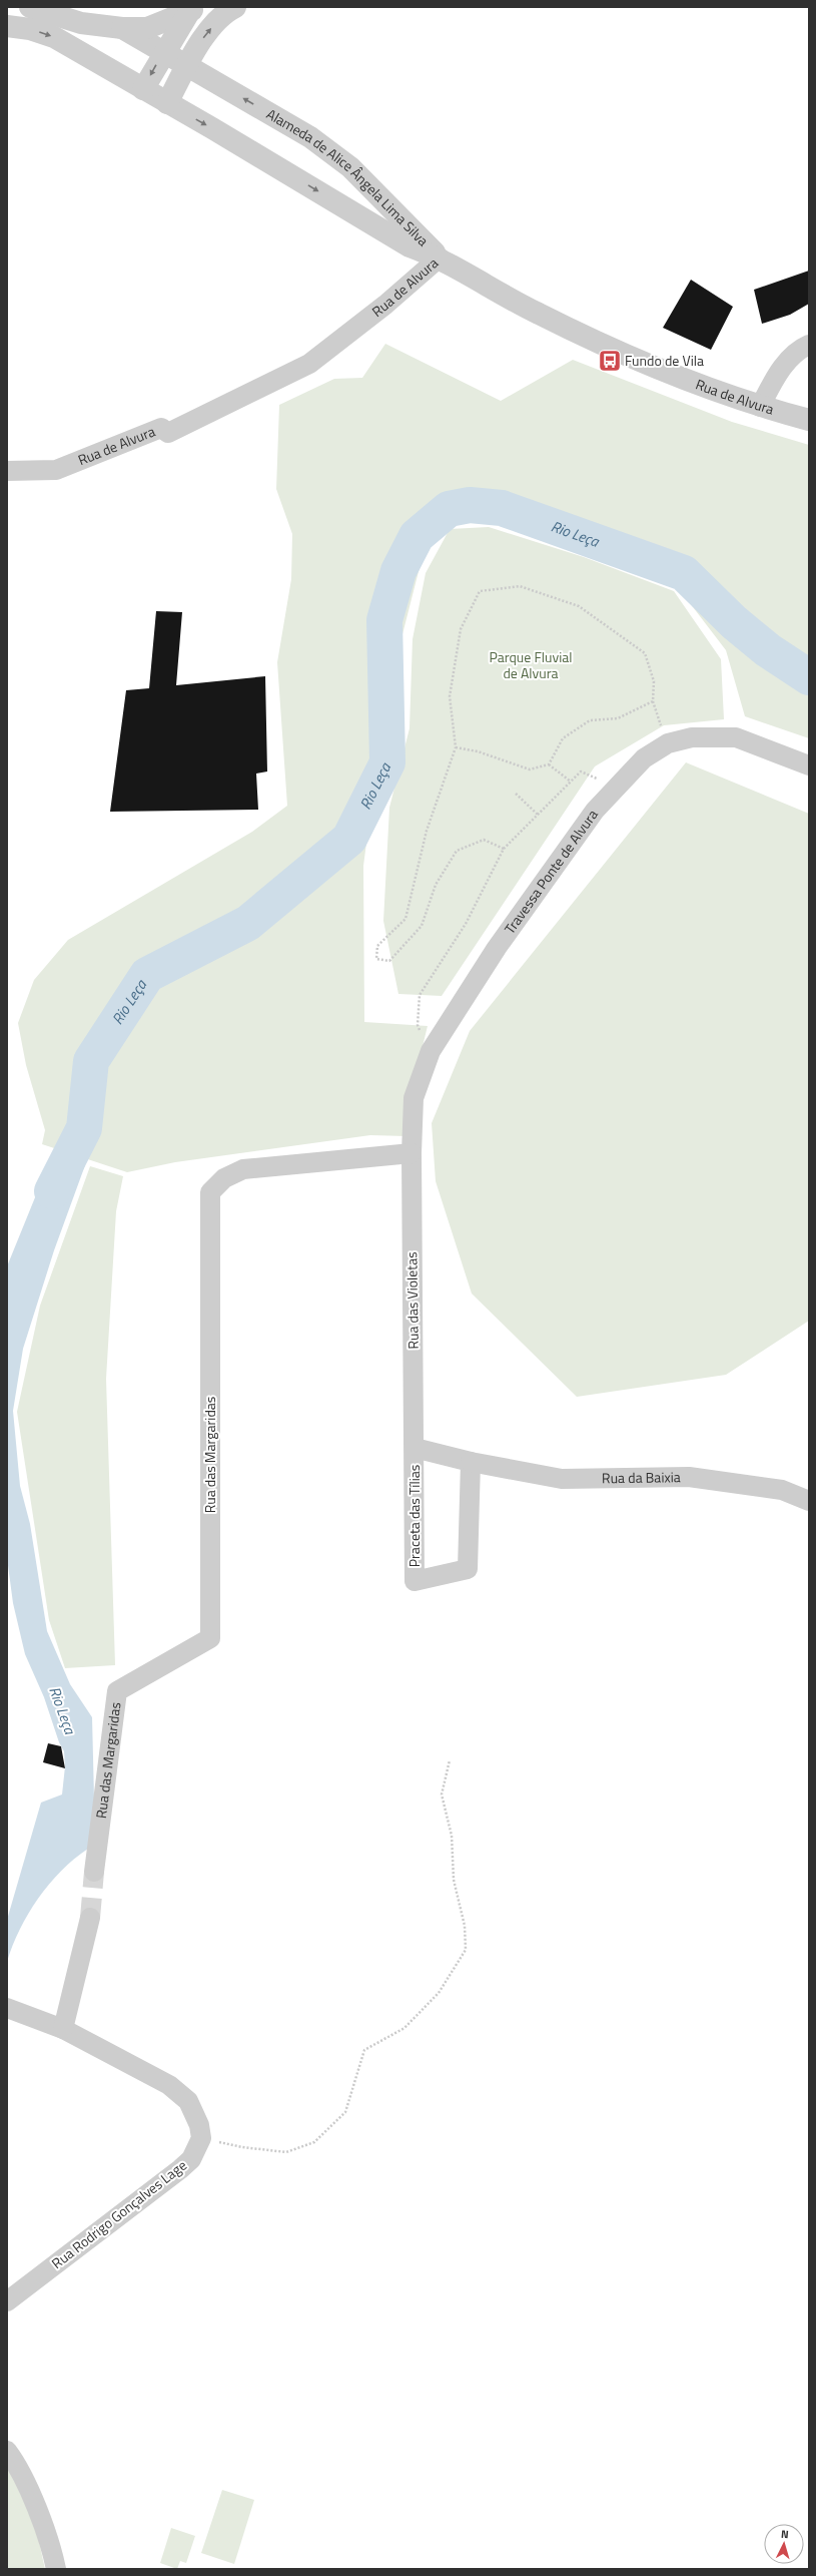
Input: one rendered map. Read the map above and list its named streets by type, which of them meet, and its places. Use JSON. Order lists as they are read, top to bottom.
{
  "streets": {
    "street": [
      "Alameda de Alice Ângela Lima Silva",
      "Rua de Alvura",
      "Travessa Ponte de Alvura",
      "Rua das Violetas",
      "Rua das Margaridas",
      "Rua da Baixia",
      "Praceta das Tílias",
      "Rua Rodrigo Gonçalves Lage"
    ]
  },
  "crossings": [
    ["Alameda de Alice Ângela Lima Silva", "Rua de Alvura"],
    ["Travessa Ponte de Alvura", "Rua das Violetas"],
    ["Travessa Ponte de Alvura", "Rua das Margaridas"],
    ["Rua das Violetas", "Rua das Margaridas"],
    ["Rua das Violetas", "Praceta das Tílias"],
    ["Rua da Baixia", "Praceta das Tílias"]
  ],
  "water": ["Rio Leça"],
  "parks": ["Parque Fluvial de Alvura"],
  "places": {
    "bus stop": ["Fundo de Vila"]
  },
  "north": "top"
}
